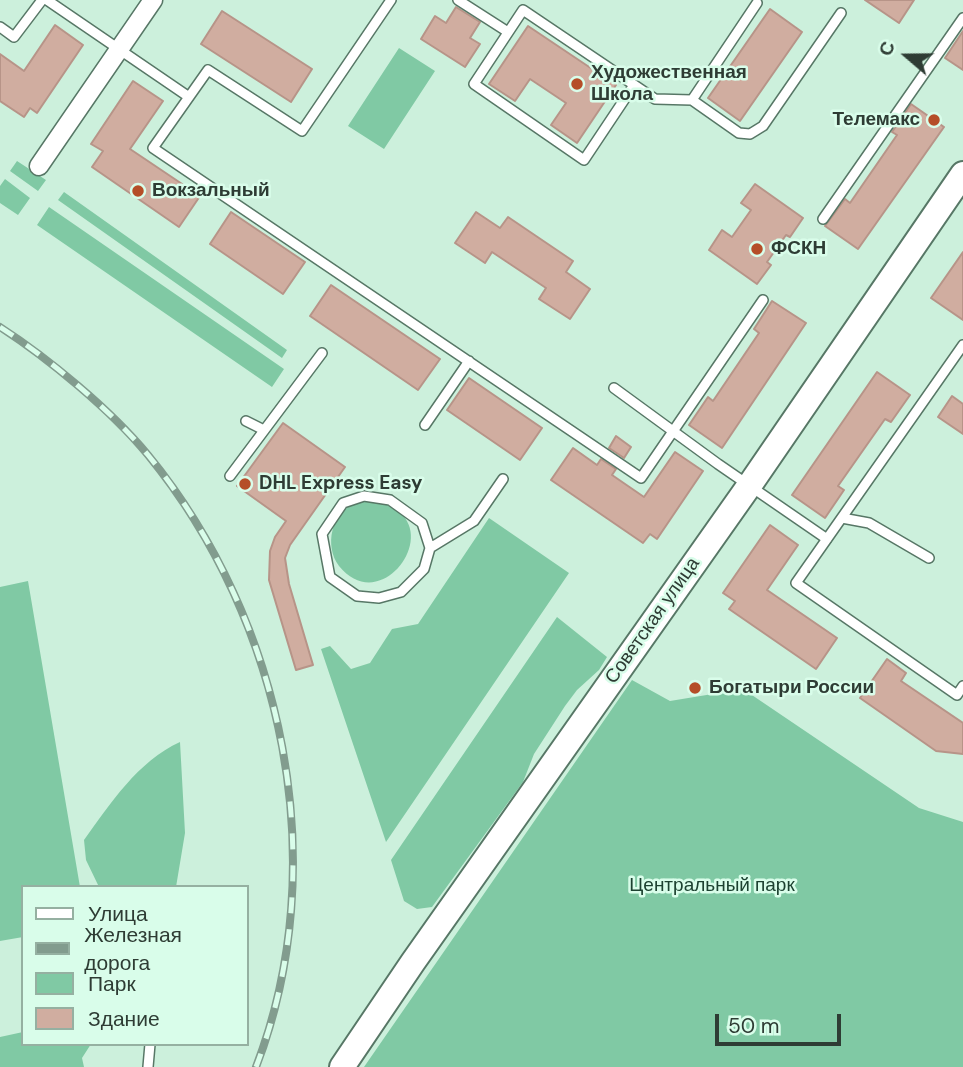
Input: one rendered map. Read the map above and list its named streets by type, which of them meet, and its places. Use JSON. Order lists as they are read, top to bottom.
{
  "streets": {
    "main road": ["Советская улица"]
  },
  "parks": ["Центральный парк"],
  "places": [
    "Художественная Школа",
    "Телемакс",
    "Вокзальный",
    "ФСКН",
    "DHL Express Easy",
    "Богатыри России"
  ],
  "legend": [
    "Улица",
    "Железная дорога",
    "Парк",
    "Здание"
  ],
  "scale_bar": "50 m",
  "north": "left"
}
